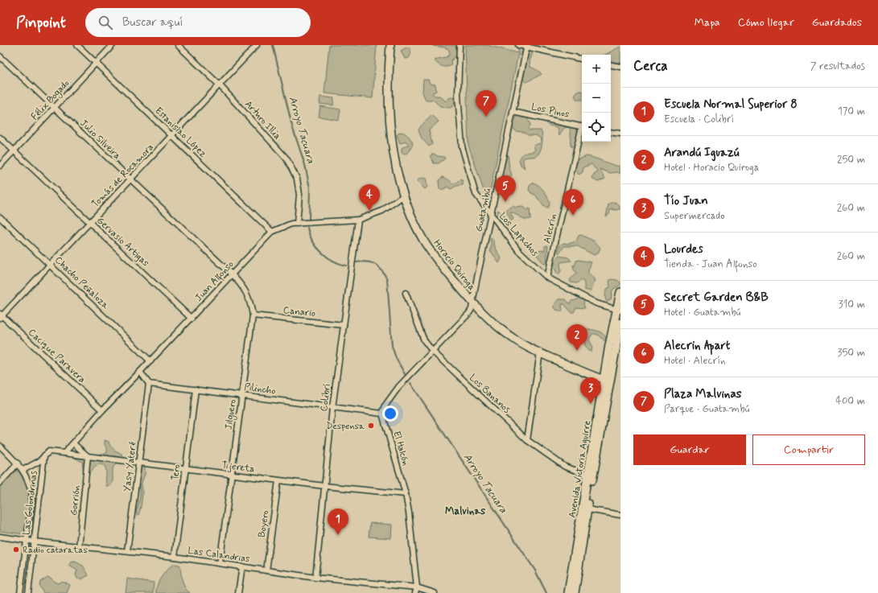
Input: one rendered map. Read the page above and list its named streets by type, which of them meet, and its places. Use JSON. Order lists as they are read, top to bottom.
{
  "streets": {
    "main road": ["Horacio Quiroga", "Avenida Victoria Aguirre"],
    "street": [
      "Félix Bogado",
      "Los Pinos",
      "Arturo Illia",
      "Estanislao López",
      "Julio Silveira",
      "Tomás de Rocamora",
      "Guatambú",
      "Alecrín",
      "Los Lapachos",
      "Gervasio Artigas",
      "Juan Alfonso",
      "Chacho Peñaloza",
      "Canario",
      "Cacique Paravera",
      "Pilincho",
      "Los Bananos",
      "Colibrí",
      "Jilguero",
      "El Halcón",
      "Yasy Yateré",
      "Tijereta",
      "Tero",
      "Gorrión",
      "Las Golondrinas",
      "Boyero",
      "Las Calandrias"
    ]
  },
  "crossings": [
    ["Félix Bogado", "Estanislao López"],
    ["Félix Bogado", "Julio Silveira"],
    ["Félix Bogado", "Gervasio Artigas"],
    ["Los Pinos", "Guatambú"],
    ["Arturo Illia", "Tomás de Rocamora"],
    ["Arturo Illia", "Juan Alfonso"],
    ["Estanislao López", "Tomás de Rocamora"],
    ["Estanislao López", "Juan Alfonso"],
    ["Julio Silveira", "Tomás de Rocamora"],
    ["Julio Silveira", "Juan Alfonso"],
    ["Julio Silveira", "Jilguero"],
    ["Tomás de Rocamora", "Gervasio Artigas"],
    ["Tomás de Rocamora", "Chacho Peñaloza"],
    ["Tomás de Rocamora", "Cacique Paravera"],
    ["Guatambú", "Los Lapachos"],
    ["Guatambú", "Horacio Quiroga"],
    ["Alecrín", "Los Lapachos"],
    ["Los Lapachos", "Avenida Victoria Aguirre"],
    ["Gervasio Artigas", "Juan Alfonso"],
    ["Horacio Quiroga", "Juan Alfonso"],
    ["Horacio Quiroga", "Avenida Victoria Aguirre"],
    ["Juan Alfonso", "Chacho Peñaloza"],
    ["Juan Alfonso", "Cacique Paravera"],
    ["Juan Alfonso", "Colibrí"],
    ["Juan Alfonso", "Jilguero"],
    ["Juan Alfonso", "Tijereta"],
    ["Canario", "Colibrí"],
    ["Canario", "Jilguero"],
    ["Pilincho", "Colibrí"],
    ["Pilincho", "Jilguero"],
    ["Pilincho", "El Halcón"],
    ["Pilincho", "Yasy Yateré"],
    ["Pilincho", "Tero"],
    ["Los Bananos", "Avenida Victoria Aguirre"],
    ["Colibrí", "Tijereta"],
    ["Colibrí", "Las Calandrias"],
    ["Jilguero", "Tijereta"],
    ["Jilguero", "Las Calandrias"],
    ["El Halcón", "Tijereta"],
    ["El Halcón", "Las Calandrias"],
    ["Yasy Yateré", "Tijereta"],
    ["Yasy Yateré", "Las Calandrias"],
    ["Tijereta", "Tero"],
    ["Tijereta", "Gorrión"],
    ["Tijereta", "Las Golondrinas"],
    ["Tijereta", "Boyero"],
    ["Tero", "Las Calandrias"],
    ["Gorrión", "Las Calandrias"],
    ["Las Golondrinas", "Las Calandrias"],
    ["Boyero", "Las Calandrias"]
  ],
  "districts": ["Malvinas"],
  "water": ["Arroyo Tacuara"],
  "places": ["Despensa", "Radio cataratas"],
  "page": {
    "header": "Pinpoint",
    "search": "Buscar aquí",
    "nav": ["Mapa", "Cómo llegar", "Guardados"],
    "heading": ["Cerca", "7 resultados"],
    "map_buttons": ["+", "−"],
    "list": [
      {
        "mark": "1",
        "name": "Escuela Normal Superior 8",
        "note": "Escuela · Colibrí",
        "value": "170 m"
      },
      {
        "mark": "2",
        "name": "Arandú Iguazú",
        "note": "Hotel · Horacio Quiroga",
        "value": "250 m"
      },
      {
        "mark": "3",
        "name": "Tío Juan",
        "note": "Supermercado",
        "value": "260 m"
      },
      {
        "mark": "4",
        "name": "Lourdes",
        "note": "Tienda · Juan Alfonso",
        "value": "260 m"
      },
      {
        "mark": "5",
        "name": "Secret Garden B&B",
        "note": "Hotel · Guatambú",
        "value": "310 m"
      },
      {
        "mark": "6",
        "name": "Alecrin Apart",
        "note": "Hotel · Alecrín",
        "value": "350 m"
      },
      {
        "mark": "7",
        "name": "Plaza Malvinas",
        "note": "Parque · Guatambú",
        "value": "400 m"
      }
    ],
    "pins": [
      "7",
      "5",
      "4",
      "6",
      "2",
      "3",
      "1"
    ],
    "buttons": ["Guardar", "Compartir"]
  }
}
